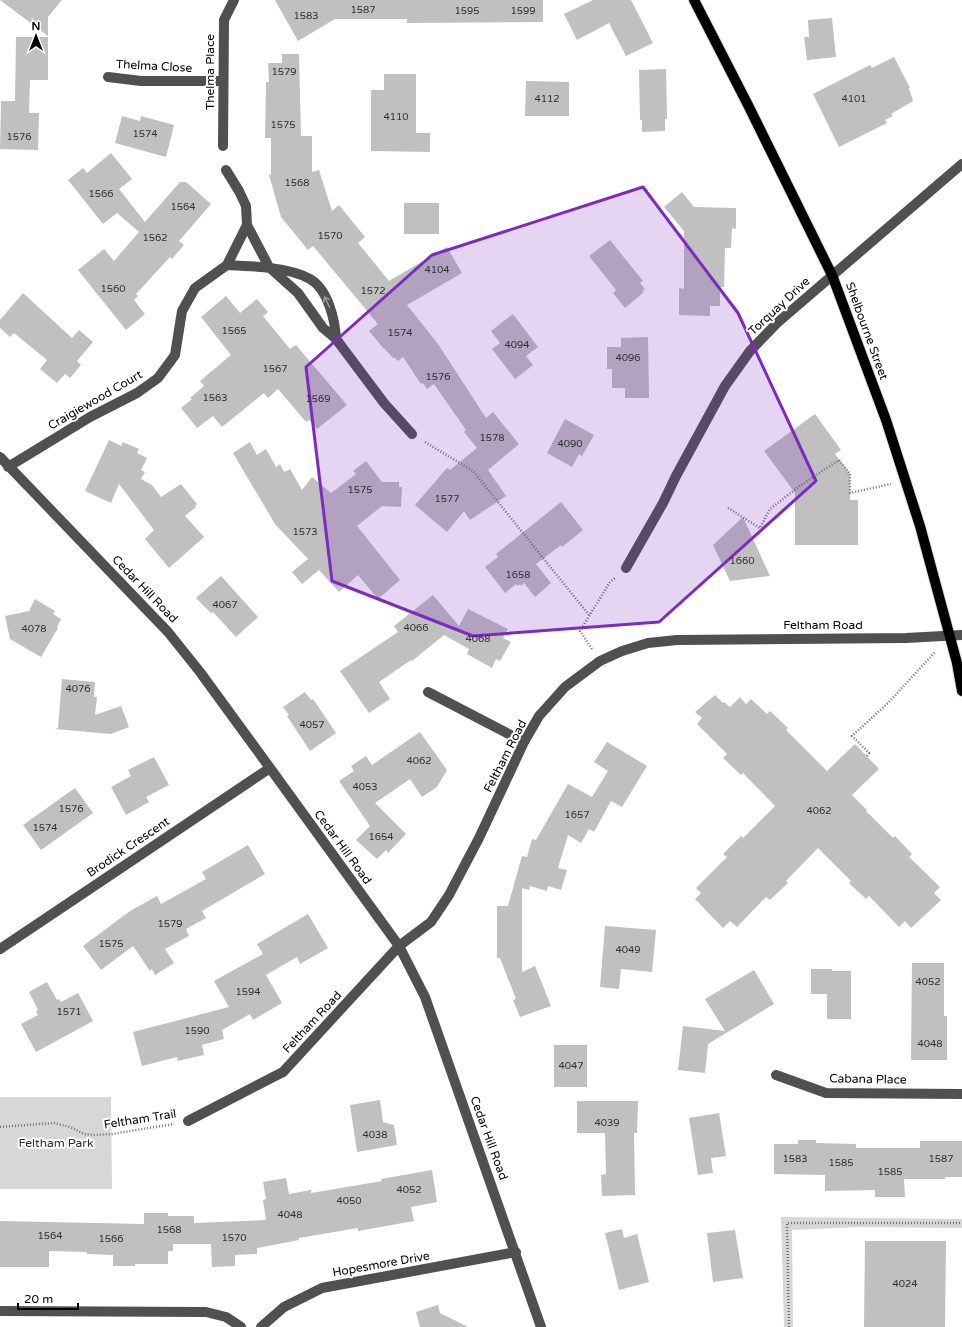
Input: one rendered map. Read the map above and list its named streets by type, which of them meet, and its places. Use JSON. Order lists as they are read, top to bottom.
{
  "streets": {
    "main road": ["Shelbourne Street"],
    "street": [
      "Thelma Close",
      "Thelma Place",
      "Torquay Drive",
      "Craigiewood Court",
      "Cedar Hill Road",
      "Feltham Road",
      "Brodick Crescent",
      "Cabana Place",
      "Hopesmore Drive"
    ],
    "path": ["Feltham Trail"]
  },
  "crossings": [
    ["Thelma Close", "Thelma Place"],
    ["Torquay Drive", "Shelbourne Street"],
    ["Shelbourne Street", "Feltham Road"],
    ["Craigiewood Court", "Cedar Hill Road"],
    ["Cedar Hill Road", "Feltham Road"],
    ["Cedar Hill Road", "Brodick Crescent"],
    ["Cedar Hill Road", "Hopesmore Drive"],
    ["Feltham Road", "Feltham Trail"]
  ],
  "parks": ["Feltham Park"],
  "house_numbers": [
    "1587",
    "1595",
    "1599",
    "1583",
    "1579",
    "4112",
    "4101",
    "4110",
    "1575",
    "1574",
    "1576",
    "1568",
    "1566",
    "1564",
    "1570",
    "1562",
    "4104",
    "1560",
    "1572",
    "1565",
    "1574",
    "4094",
    "4096",
    "1567",
    "1576",
    "1563",
    "1569",
    "1578",
    "4090",
    "1575",
    "1577",
    "1573",
    "1660",
    "1658",
    "4067",
    "4066",
    "4078",
    "4068",
    "4076",
    "4057",
    "4062",
    "4053",
    "1576",
    "4062",
    "1657",
    "1574",
    "1654",
    "1579",
    "1575",
    "4049",
    "4052",
    "1594",
    "1571",
    "1590",
    "4048",
    "4047",
    "4039",
    "4038",
    "1583",
    "1587",
    "1585",
    "1585",
    "4052",
    "4050",
    "4048",
    "1568",
    "1564",
    "1570",
    "1566",
    "4024"
  ],
  "scale_bar": "20 m",
  "north": "top"
}
